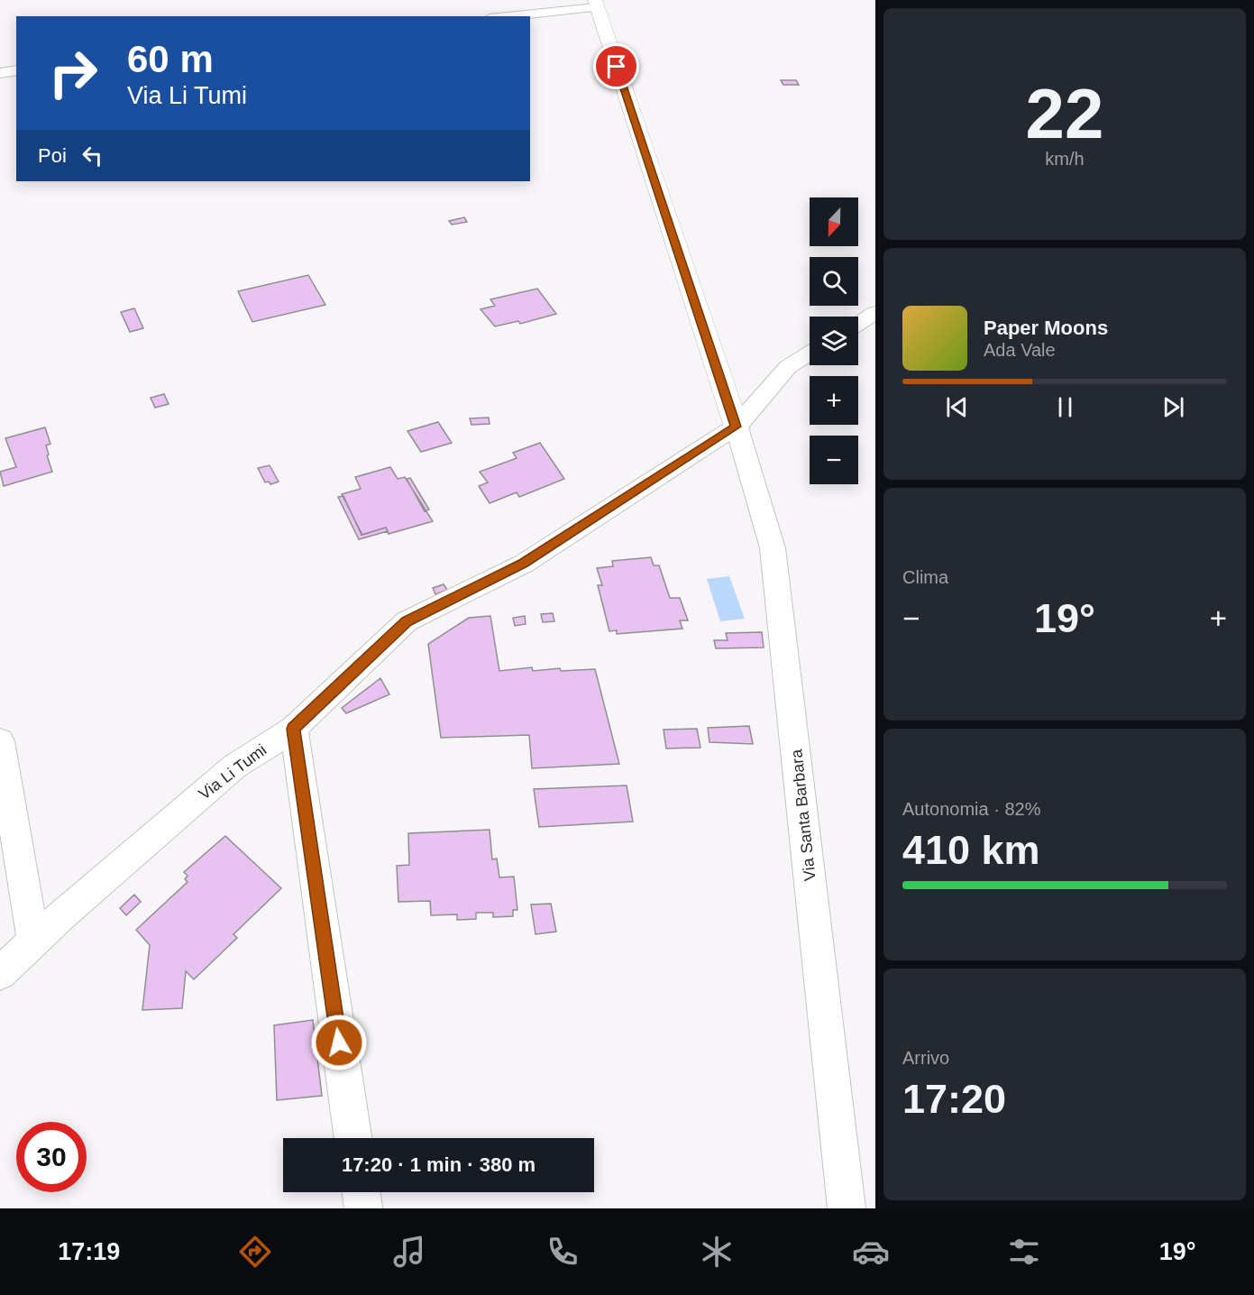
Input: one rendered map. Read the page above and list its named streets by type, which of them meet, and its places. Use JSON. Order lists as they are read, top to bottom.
{
  "streets": {
    "street": ["Via Li Tumi", "Via Santa Barbara"]
  },
  "crossings": [
    ["Via Li Tumi", "Via Santa Barbara"]
  ],
  "north": "bottom",
  "page": {
    "tile": [
      ["22", "km/h"],
      "Clima",
      ["Autonomia · 82%", "410 km"],
      ["Arrivo", "17:20"]
    ],
    "turn": ["60 m", "Via Li Tumi"],
    "then": "Poi",
    "map_buttons": ["+", "−"],
    "song": ["Paper Moons", "Ada Vale"],
    "heat": ["−", "19°", "+"],
    "limit": "30",
    "trip": "17:20 · 1 min · 380 m",
    "tabs": ["17:19", "19°"]
  }
}
